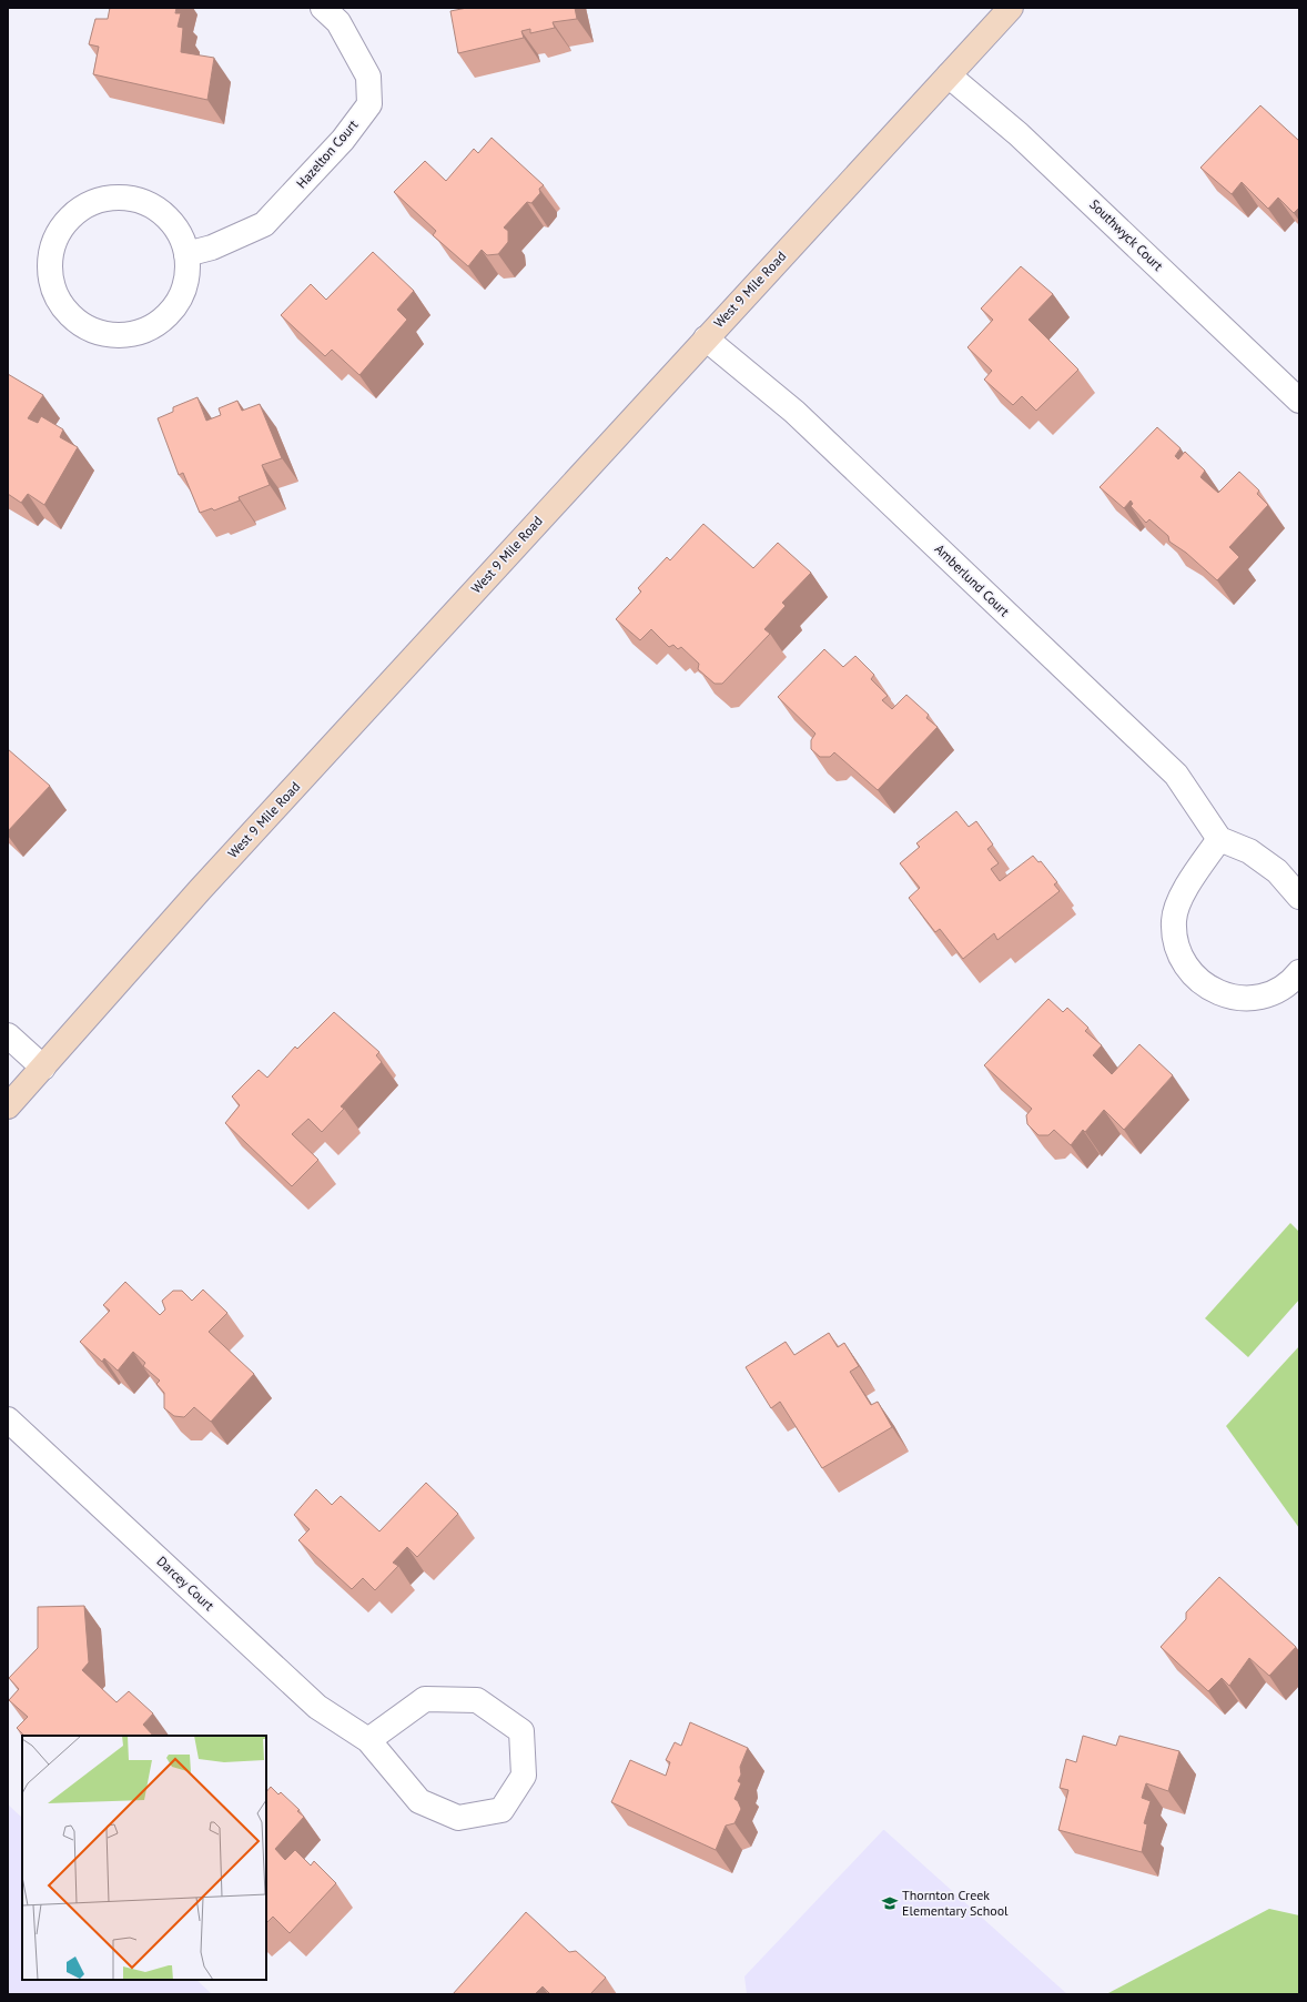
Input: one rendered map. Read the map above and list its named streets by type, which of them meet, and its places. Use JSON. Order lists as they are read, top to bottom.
{
  "streets": {
    "street": [
      "Hazelton Court",
      "Southwyck Court",
      "West 9 Mile Road",
      "Amberlund Court",
      "Darcey Court"
    ]
  },
  "crossings": [
    ["Southwyck Court", "West 9 Mile Road"],
    ["West 9 Mile Road", "Amberlund Court"]
  ],
  "places": {
    "school or university": ["Thornton Creek Elementary School"]
  }
}
